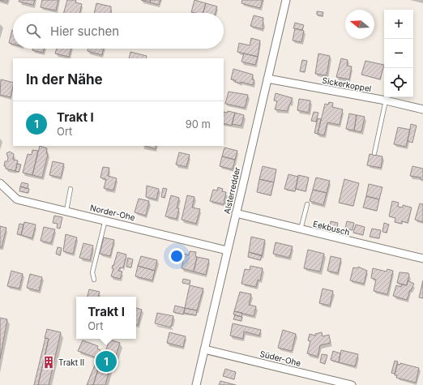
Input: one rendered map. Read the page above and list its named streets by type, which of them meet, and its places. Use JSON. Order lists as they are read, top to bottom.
{
  "streets": {
    "street": [
      "Sickerkoppel",
      "Alsterredder",
      "Norder-Ohe",
      "Eekbusch",
      "Süder-Ohe"
    ]
  },
  "crossings": [
    ["Sickerkoppel", "Alsterredder"],
    ["Alsterredder", "Norder-Ohe"],
    ["Alsterredder", "Eekbusch"],
    ["Alsterredder", "Süder-Ohe"]
  ],
  "places": {
    "building": ["Trakt II"]
  },
  "north": "left",
  "page": {
    "map_buttons": ["+", "−"],
    "search": "Hier suchen",
    "heading": "In der Nähe",
    "list": [
      {
        "mark": "1",
        "name": "Trakt I",
        "note": "Ort",
        "value": "90 m"
      }
    ],
    "popup": ["Trakt I", "Ort"],
    "pins": "1"
  }
}
